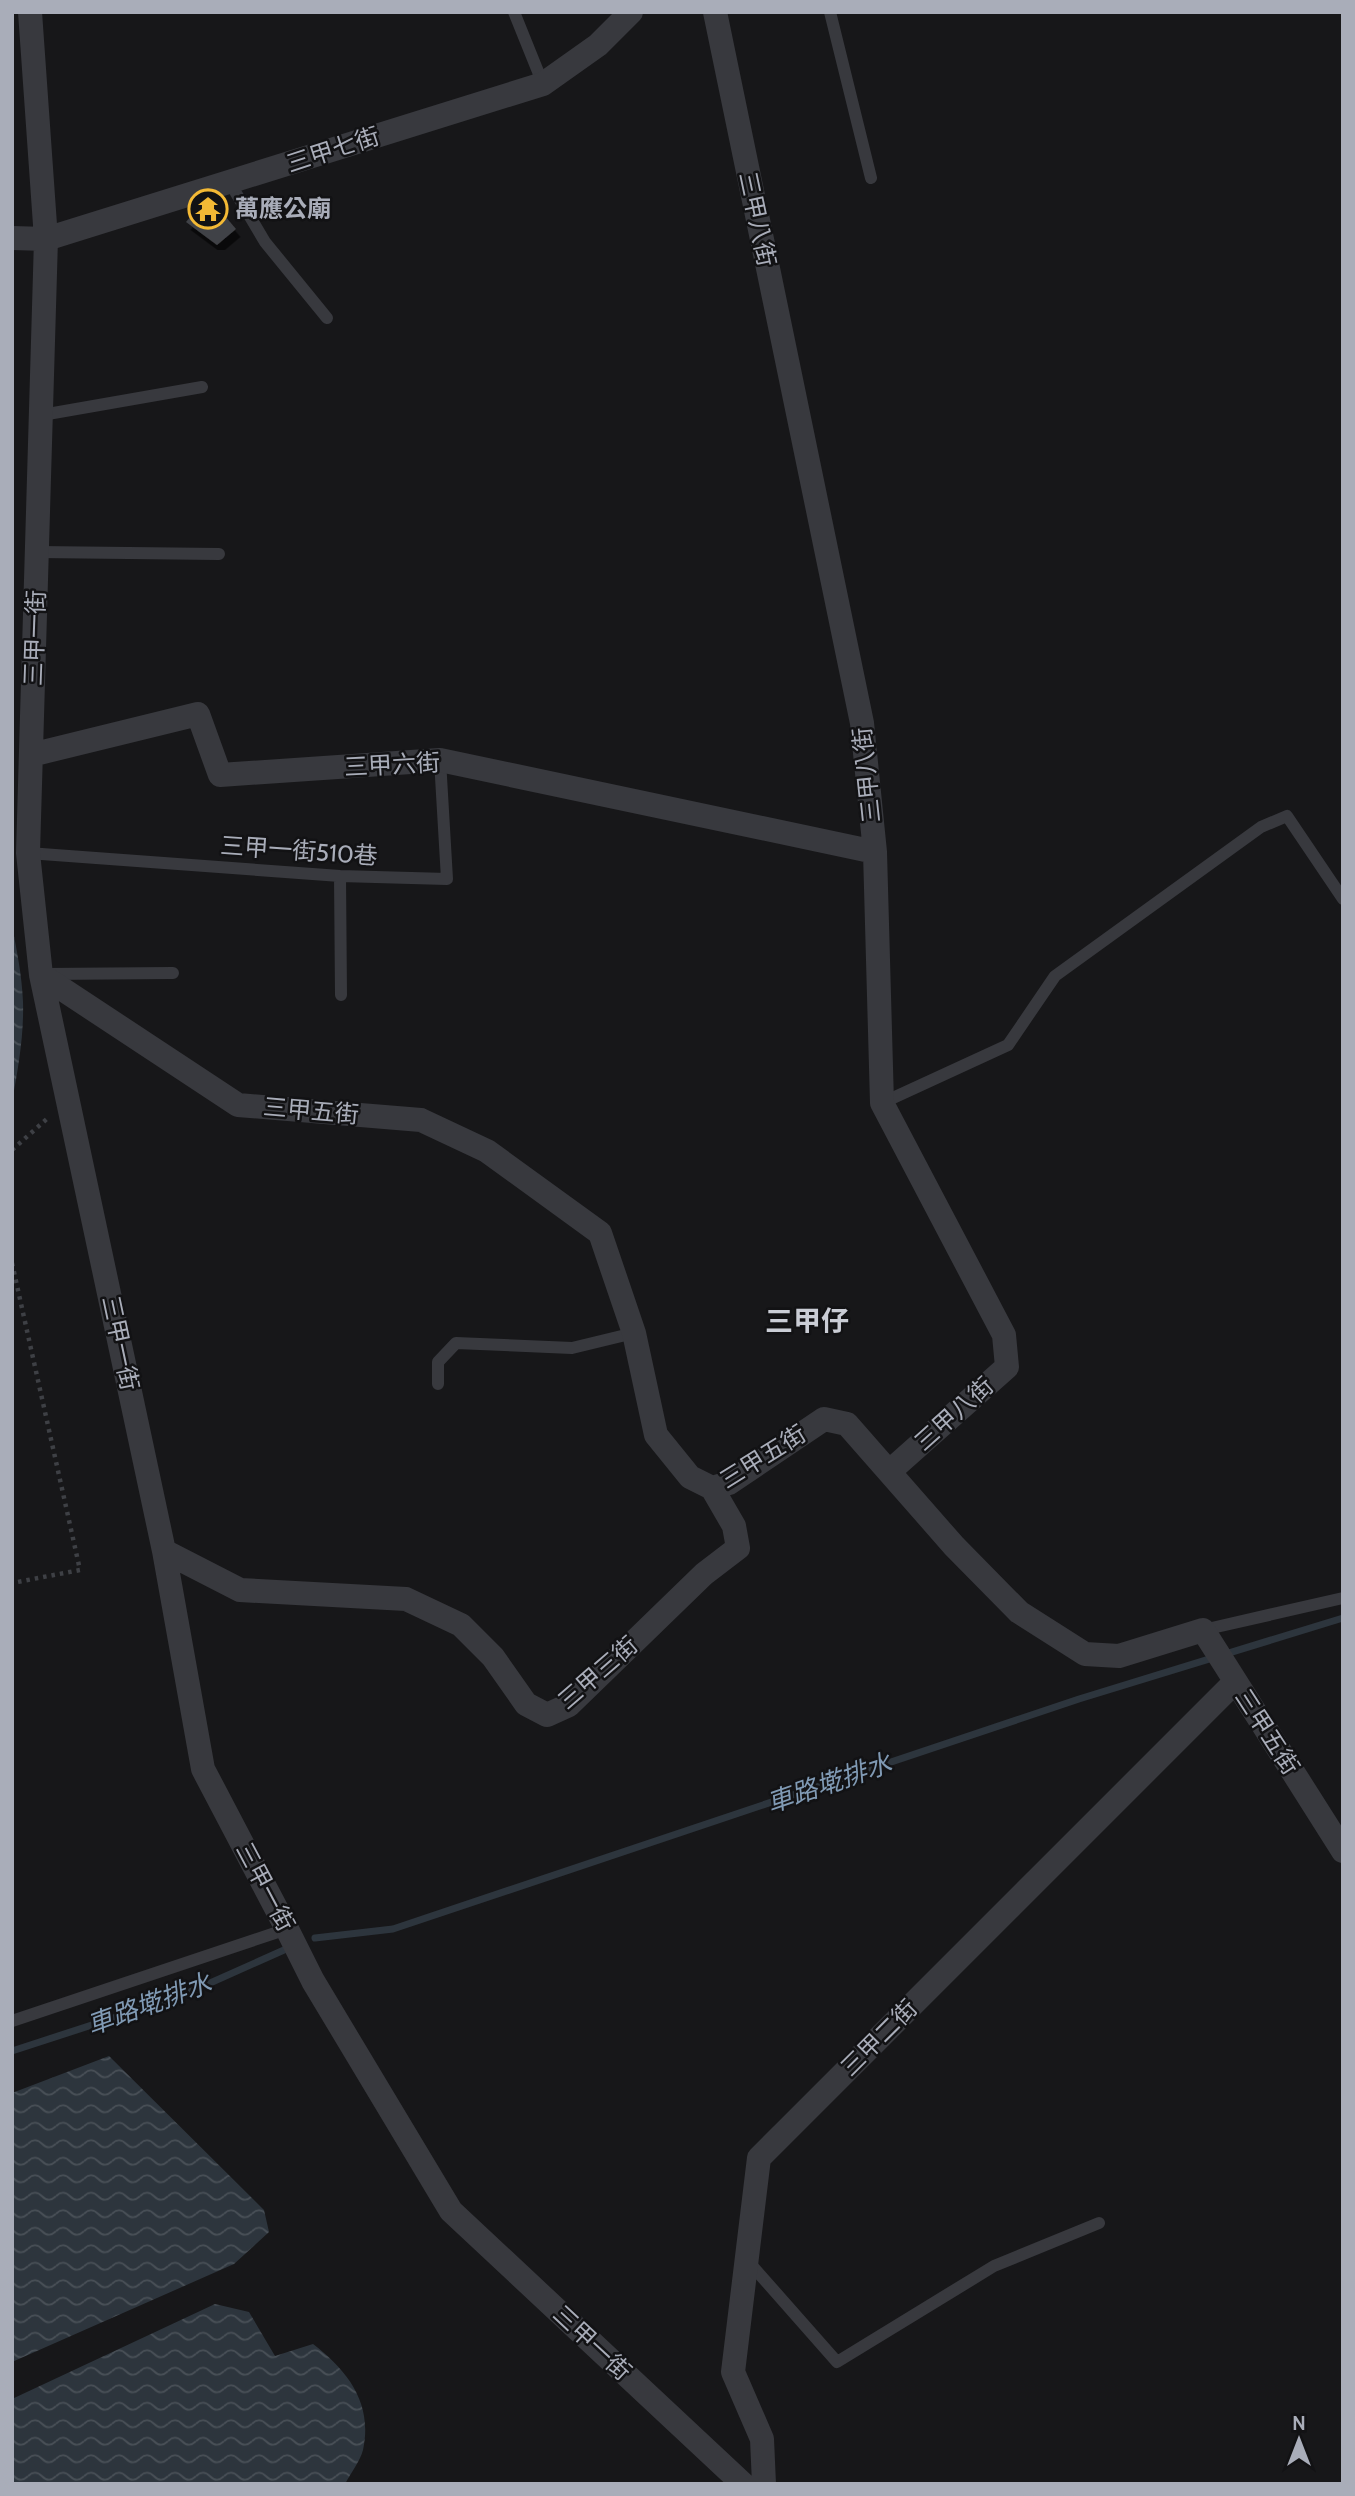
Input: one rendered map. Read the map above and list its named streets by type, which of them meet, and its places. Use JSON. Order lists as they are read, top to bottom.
{
  "streets": {
    "street": [
      "三甲七街",
      "三甲八街",
      "三甲一街",
      "三甲六街",
      "三甲五街",
      "三甲三街",
      "三甲二街"
    ],
    "lane": ["三甲一街510巷"]
  },
  "crossings": [
    ["三甲七街", "三甲一街"],
    ["三甲八街", "三甲六街"],
    ["三甲八街", "三甲五街"],
    ["三甲一街", "三甲六街"],
    ["三甲一街", "三甲一街510巷"],
    ["三甲一街", "三甲五街"],
    ["三甲一街", "三甲三街"],
    ["三甲六街", "三甲一街510巷"],
    ["三甲五街", "三甲三街"],
    ["三甲五街", "三甲二街"]
  ],
  "districts": ["三甲仔"],
  "water": ["車路墘排水"],
  "places": {
    "temple": ["萬應公廟"]
  },
  "north": "top"
}
